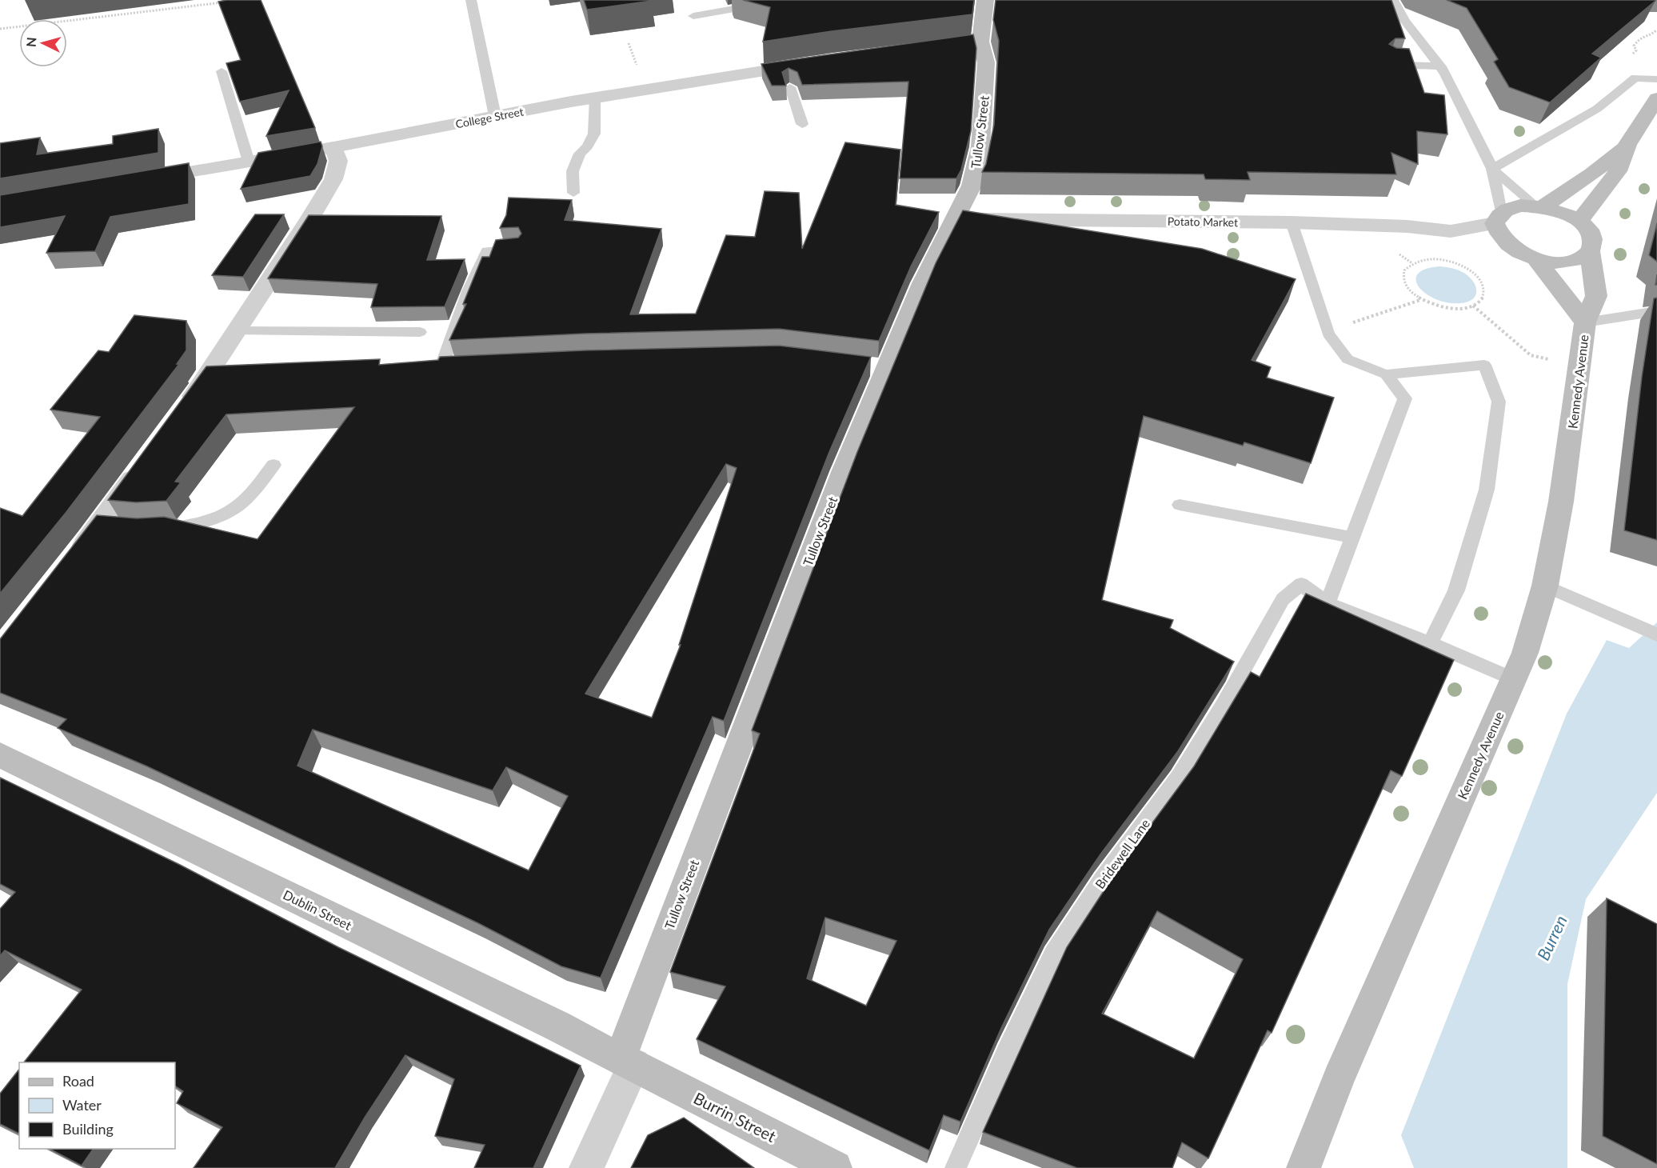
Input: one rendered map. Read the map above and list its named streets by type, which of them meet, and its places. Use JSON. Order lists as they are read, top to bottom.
{
  "streets": {
    "main road": [
      "Tullow Street",
      "Kennedy Avenue",
      "Dublin Street",
      "Burrin Street"
    ],
    "street": ["College Street", "Potato Market"],
    "lane": ["Bridewell Lane"]
  },
  "crossings": [
    ["Tullow Street", "Potato Market"],
    ["Tullow Street", "Dublin Street"],
    ["Tullow Street", "Burrin Street"],
    ["Dublin Street", "Burrin Street"]
  ],
  "water": ["Burren"],
  "legend": ["Road", "Water", "Building"],
  "north": "left"
}
